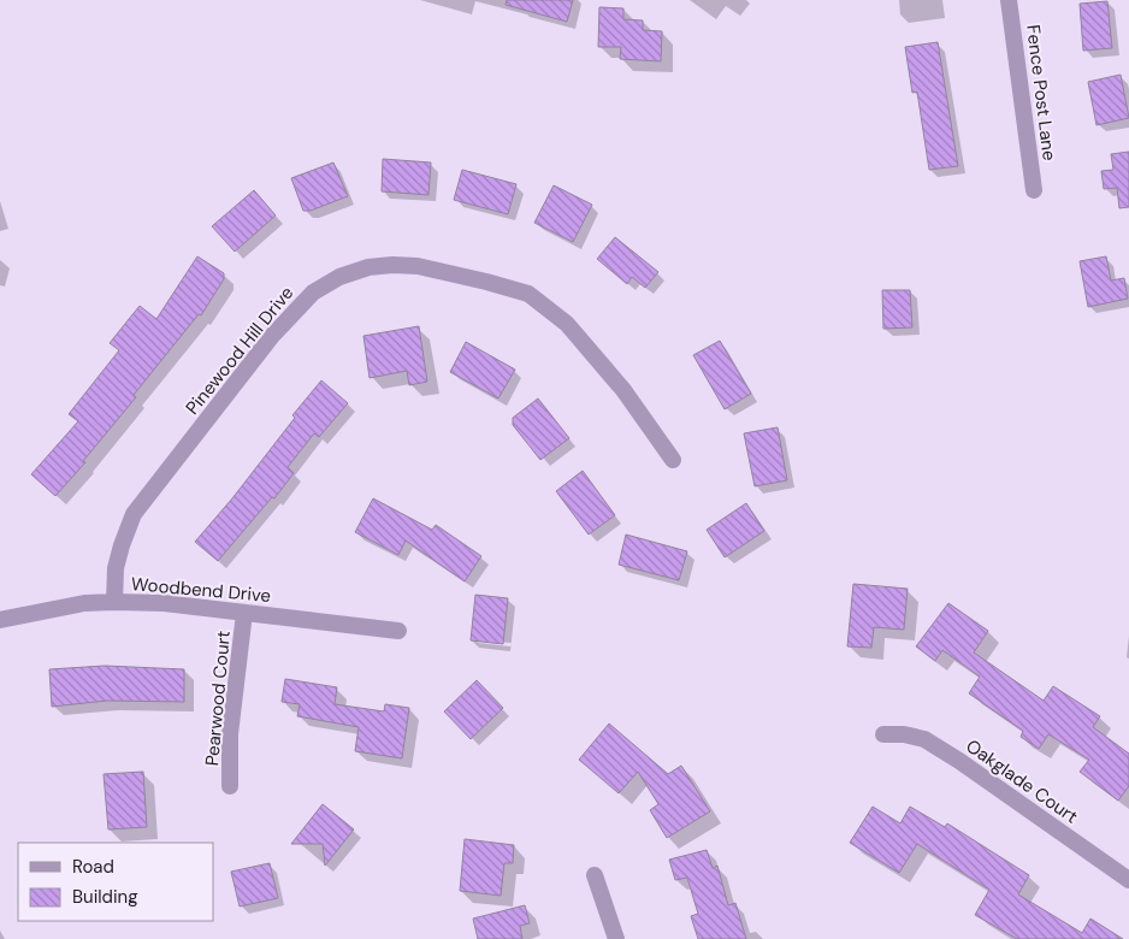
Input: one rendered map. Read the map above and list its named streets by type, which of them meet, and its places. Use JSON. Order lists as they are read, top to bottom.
{
  "streets": {
    "street": [
      "Fence Post Lane",
      "Pinewood Hill Drive",
      "Woodbend Drive",
      "Pearwood Court",
      "Oakglade Court"
    ]
  },
  "crossings": [
    ["Pinewood Hill Drive", "Woodbend Drive"],
    ["Woodbend Drive", "Pearwood Court"]
  ],
  "legend": ["Road", "Building"]
}
